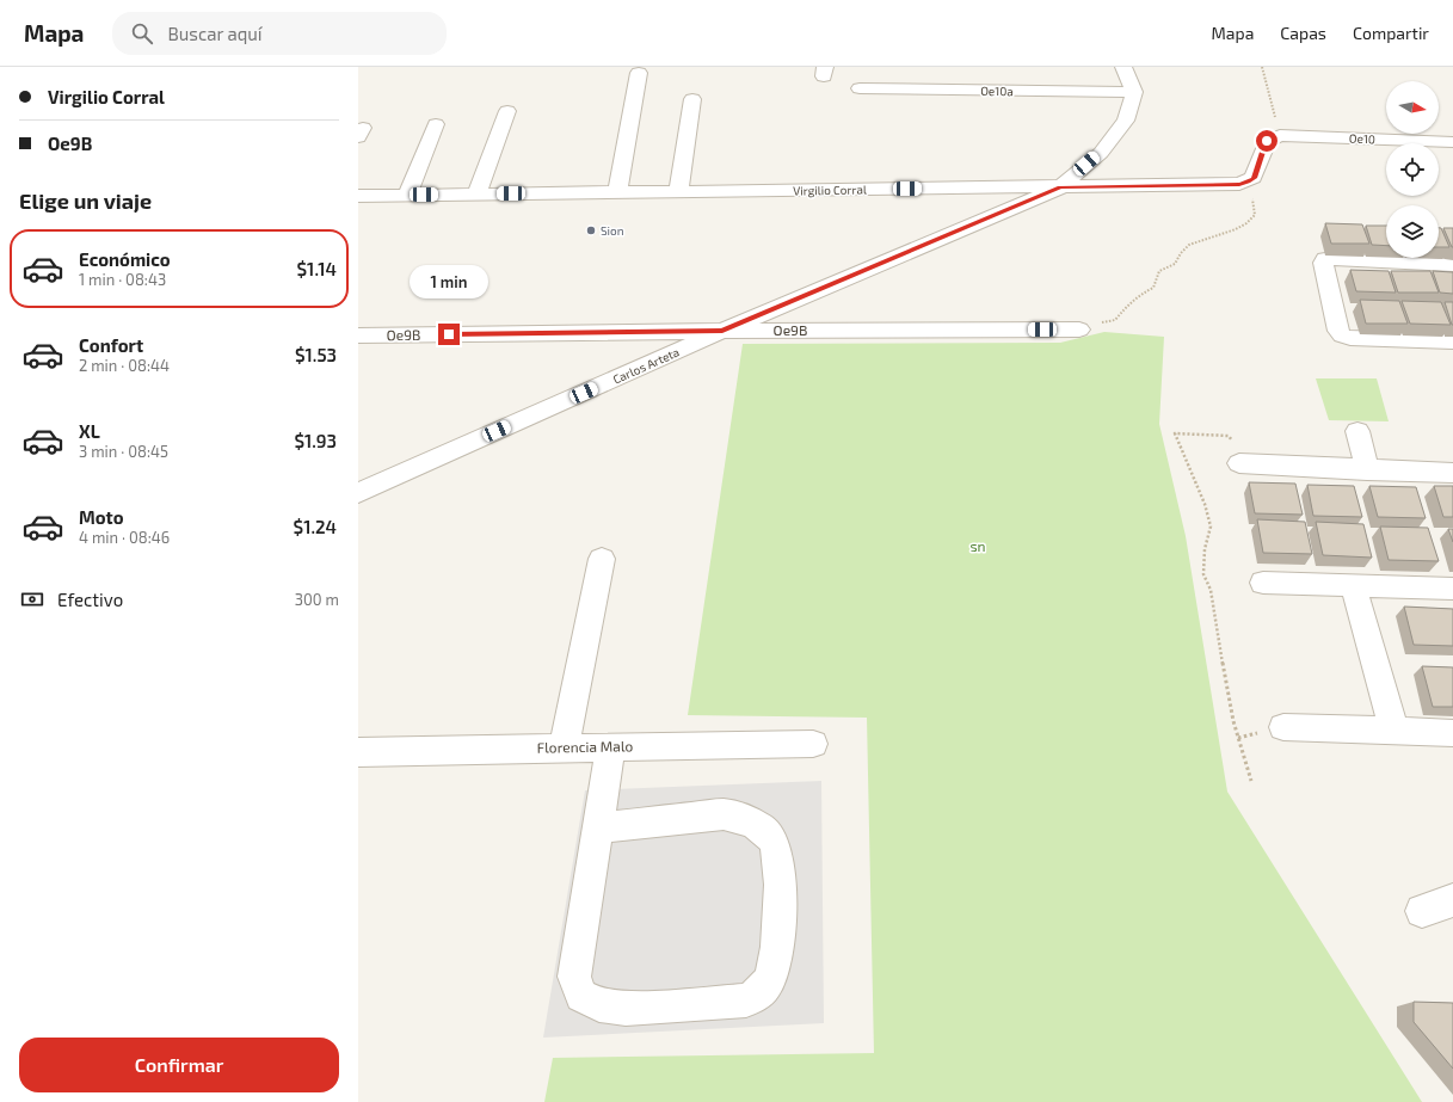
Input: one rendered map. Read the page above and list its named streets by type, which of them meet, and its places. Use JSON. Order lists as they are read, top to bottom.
{
  "streets": {
    "street": [
      "Oe10a",
      "Oe10",
      "Virgilio Corral",
      "Oe9B",
      "Carlos Arteta",
      "Florencia Malo"
    ]
  },
  "crossings": [
    ["Oe10a", "Carlos Arteta"],
    ["Virgilio Corral", "Carlos Arteta"],
    ["Oe9B", "Carlos Arteta"]
  ],
  "parks": ["sn"],
  "places": ["Sion"],
  "north": "right",
  "page": {
    "header": "Mapa",
    "search": "Buscar aquí",
    "nav": ["Mapa", "Capas", "Compartir"],
    "banner": ["Virgilio Corral", "Oe9B"],
    "heading": "Elige un viaje",
    "list": [
      {
        "name": "Económico",
        "note": "1 min · 08:43",
        "value": "$1.14"
      },
      {
        "name": "Confort",
        "note": "2 min · 08:44",
        "value": "$1.53"
      },
      {
        "name": "XL",
        "note": "3 min · 08:45",
        "value": "$1.93"
      },
      {
        "name": "Moto",
        "note": "4 min · 08:46",
        "value": "$1.24"
      }
    ],
    "bubble": "1 min",
    "pay": ["Efectivo", "300 m"],
    "buttons": "Confirmar"
  }
}
